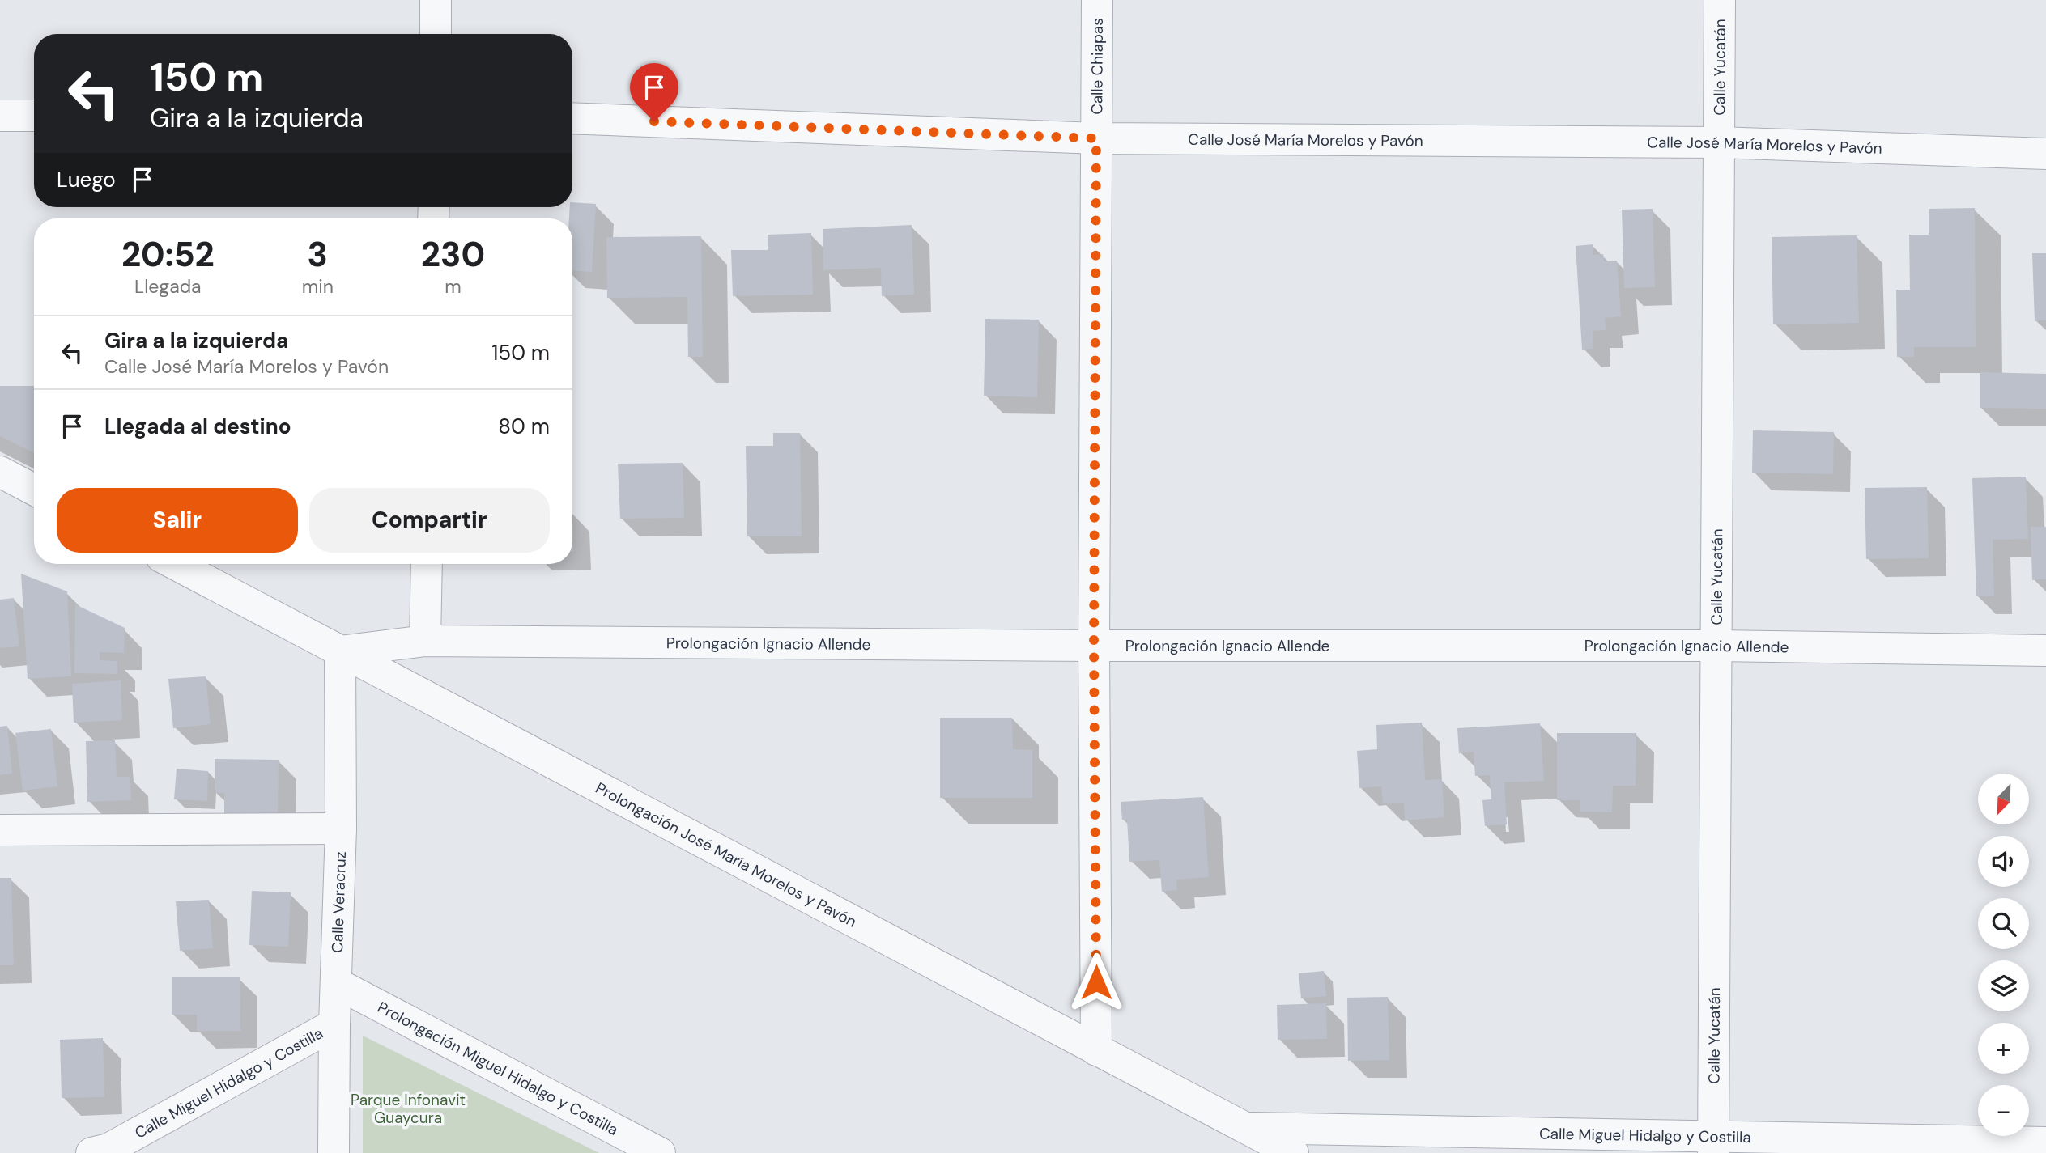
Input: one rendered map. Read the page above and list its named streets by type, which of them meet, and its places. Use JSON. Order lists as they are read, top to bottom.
{
  "streets": {
    "street": [
      "Calle Chiapas",
      "Calle Yucatán",
      "Calle José María Morelos y Pavón",
      "Prolongación Ignacio Allende",
      "Prolongación José María Morelos y Pavón",
      "Calle Veracruz",
      "Prolongación Miguel Hidalgo y Costilla",
      "Calle Miguel Hidalgo y Costilla"
    ]
  },
  "crossings": [
    ["Calle Chiapas", "Calle José María Morelos y Pavón"],
    ["Calle Chiapas", "Prolongación Ignacio Allende"],
    ["Calle Chiapas", "Prolongación José María Morelos y Pavón"],
    ["Calle Yucatán", "Calle José María Morelos y Pavón"],
    ["Calle Yucatán", "Prolongación Ignacio Allende"],
    ["Calle Yucatán", "Calle Miguel Hidalgo y Costilla"],
    ["Prolongación Ignacio Allende", "Prolongación José María Morelos y Pavón"],
    ["Prolongación Ignacio Allende", "Calle Veracruz"],
    ["Prolongación José María Morelos y Pavón", "Calle Veracruz"],
    ["Prolongación José María Morelos y Pavón", "Calle Miguel Hidalgo y Costilla"],
    ["Calle Veracruz", "Prolongación Miguel Hidalgo y Costilla"],
    ["Calle Veracruz", "Calle Miguel Hidalgo y Costilla"]
  ],
  "parks": ["Parque Infonavit Guaycura"],
  "north": "bottom left",
  "page": {
    "turn": ["150 m", "Gira a la izquierda"],
    "then": "Luego",
    "eta": [
      "20:52",
      "Llegada",
      "3",
      "min",
      "230",
      "m"
    ],
    "list": [
      {
        "name": "Gira a la izquierda",
        "note": "Calle José María Morelos y Pavón",
        "value": "150 m"
      },
      {
        "name": "Llegada al destino",
        "value": "80 m"
      }
    ],
    "buttons": ["Salir", "Compartir"],
    "map_buttons": ["+", "−"]
  }
}
